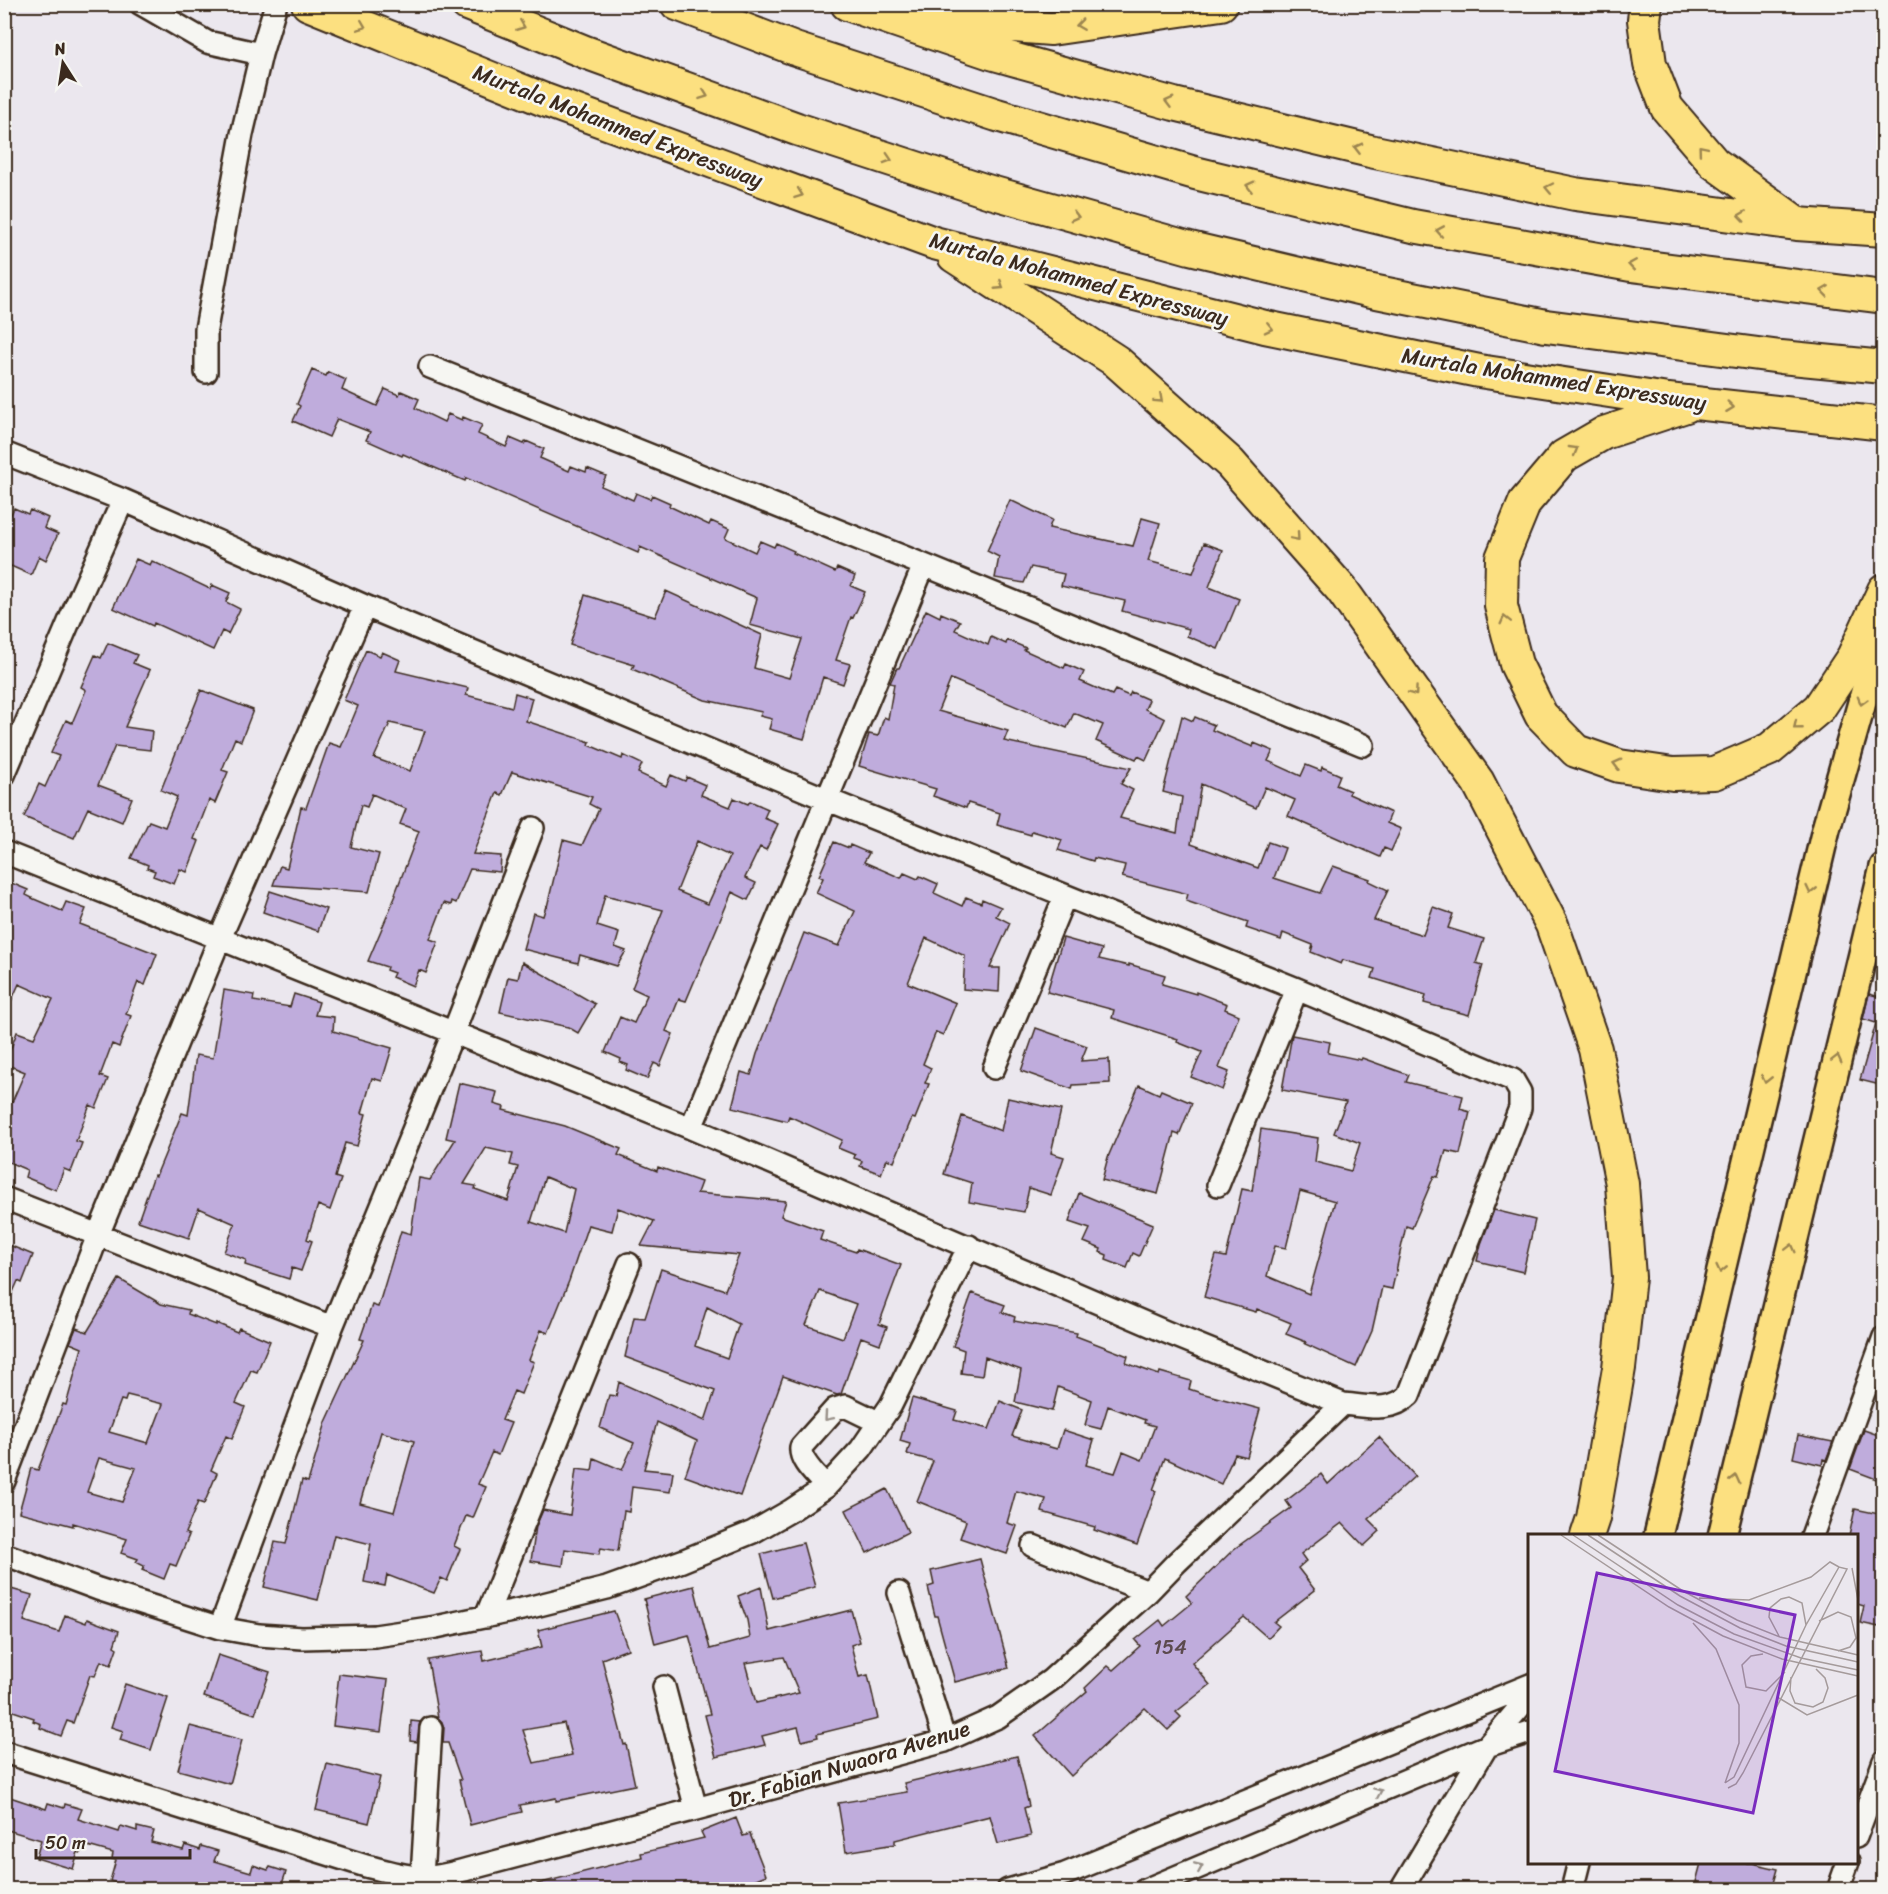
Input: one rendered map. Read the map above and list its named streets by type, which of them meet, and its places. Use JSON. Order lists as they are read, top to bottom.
{
  "streets": {
    "highway": ["Murtala Mohammed Expressway"],
    "street": ["Dr. Fabian Nwaora Avenue"]
  },
  "house_numbers": ["154"],
  "scale_bar": "50 m",
  "north": "top"
}
